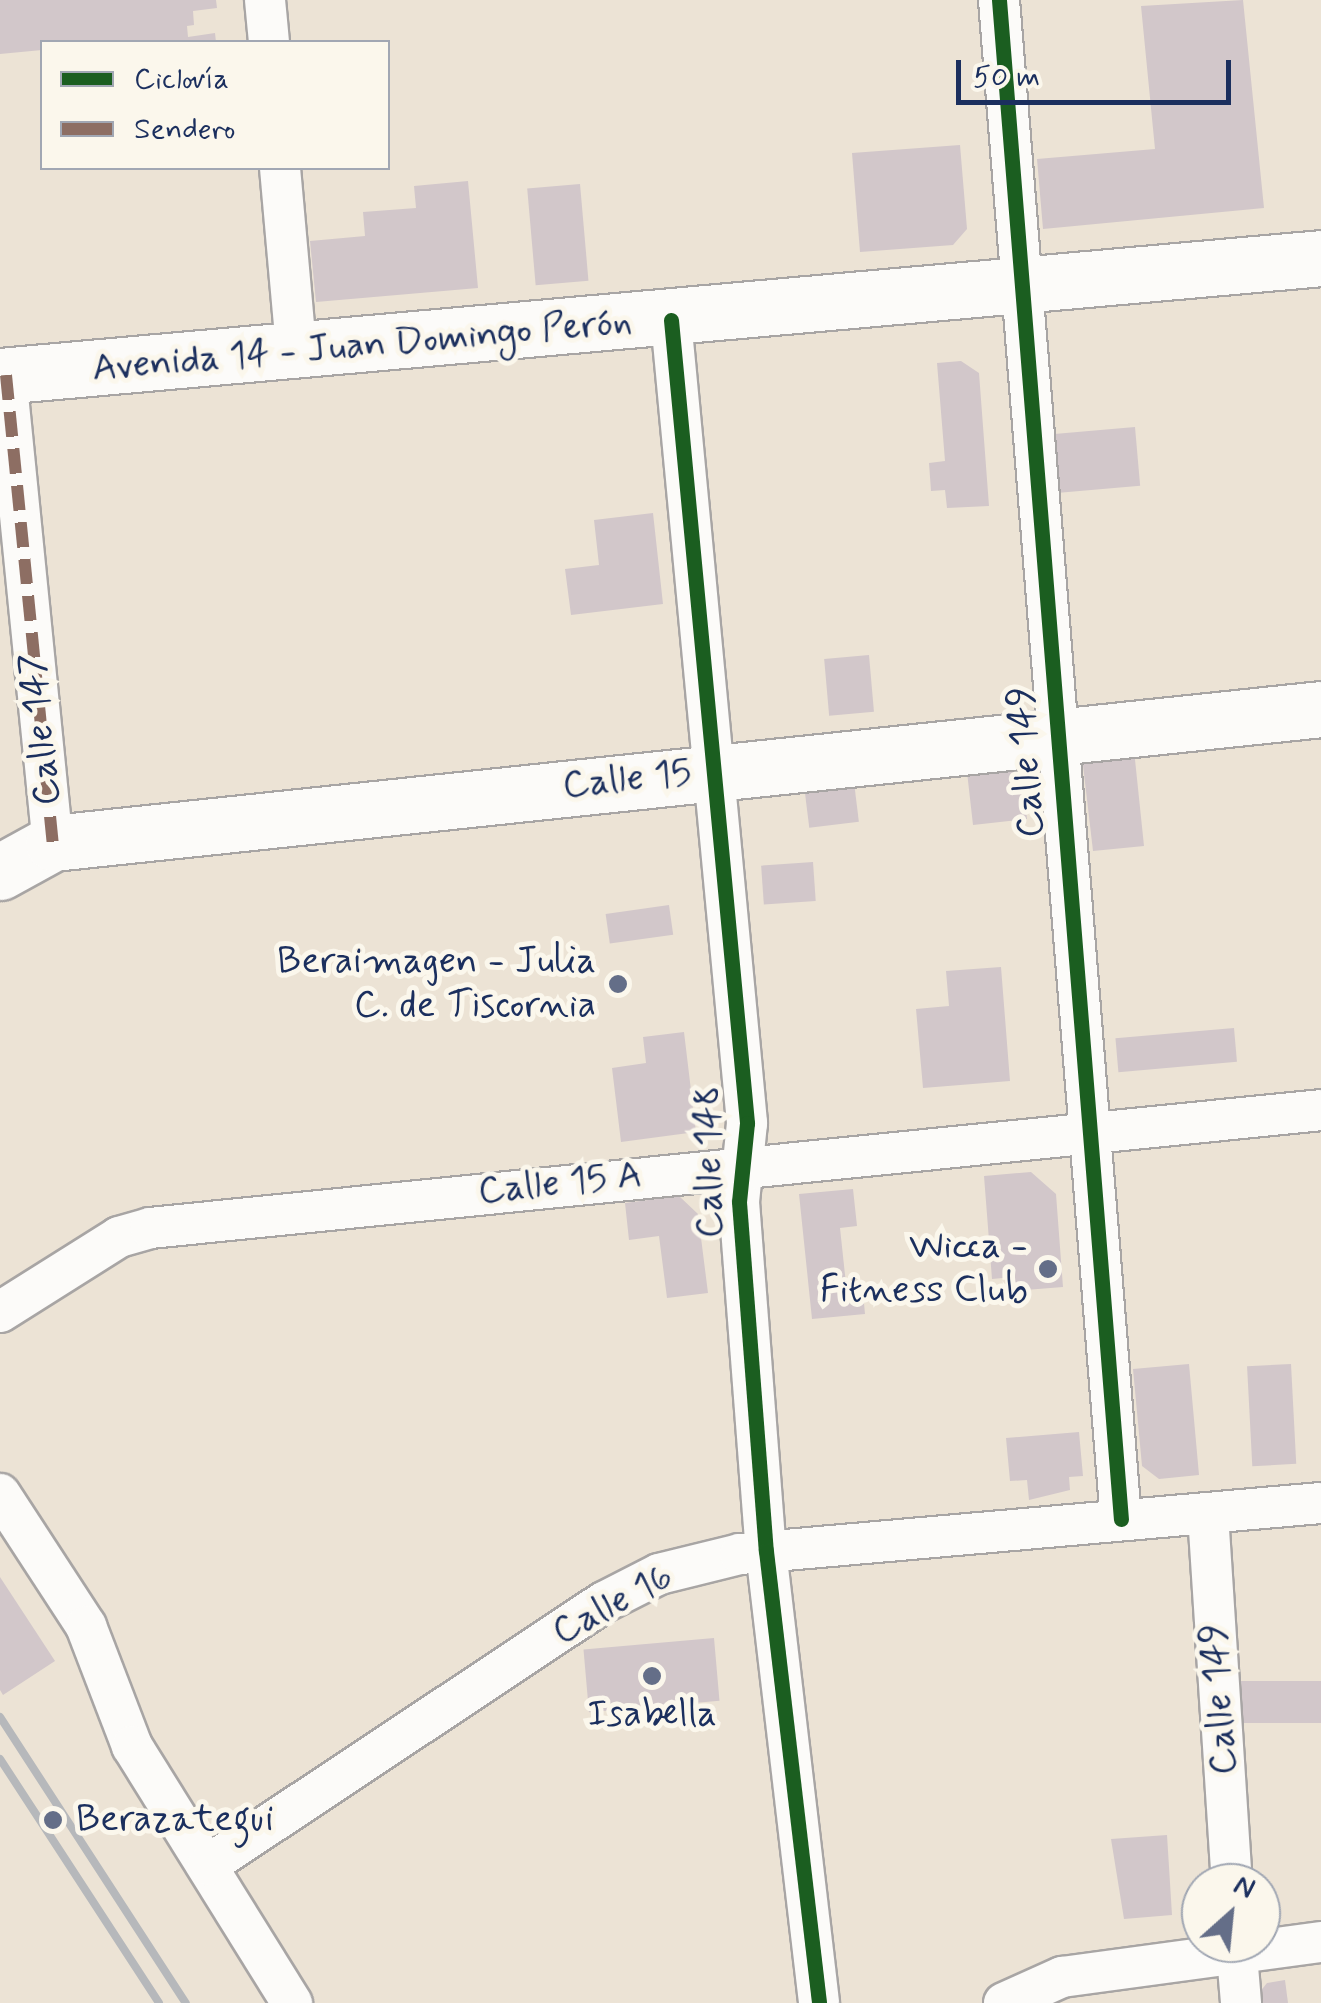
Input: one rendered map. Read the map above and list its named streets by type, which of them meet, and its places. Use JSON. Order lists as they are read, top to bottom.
{
  "streets": {
    "main road": ["Avenida 14 - Juan Domingo Perón", "Calle 15"],
    "street": [
      "Calle 147",
      "Calle 149",
      "Calle 148",
      "Calle 15 A",
      "Calle 16"
    ]
  },
  "crossings": [
    ["Avenida 14 - Juan Domingo Perón", "Calle 147"],
    ["Avenida 14 - Juan Domingo Perón", "Calle 149"],
    ["Avenida 14 - Juan Domingo Perón", "Calle 148"],
    ["Calle 147", "Calle 15"],
    ["Calle 149", "Calle 15"],
    ["Calle 149", "Calle 15 A"],
    ["Calle 149", "Calle 16"],
    ["Calle 15", "Calle 148"],
    ["Calle 148", "Calle 15 A"],
    ["Calle 148", "Calle 16"]
  ],
  "places": [
    "Beraimagen - Julia C. de Tiscornia",
    "Wicca - Fitness Club",
    "Isabella",
    "Berazategui"
  ],
  "legend": ["Ciclovía", "Sendero"],
  "scale_bar": "50 m",
  "north": "top right"
}
